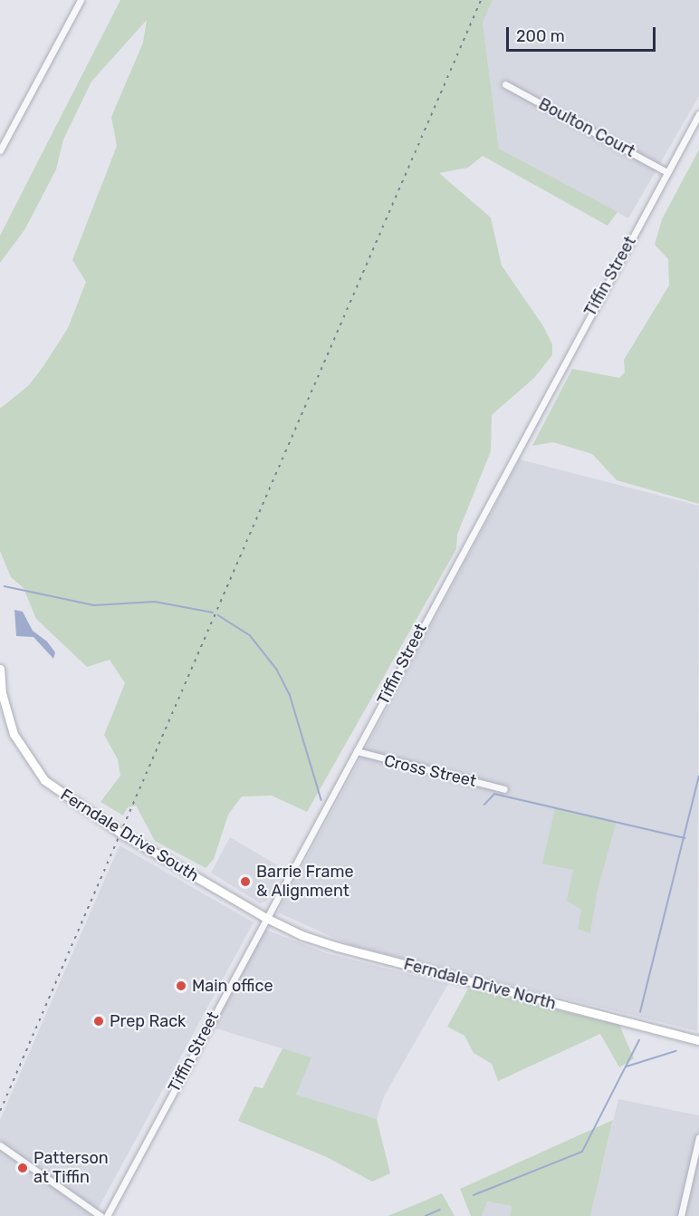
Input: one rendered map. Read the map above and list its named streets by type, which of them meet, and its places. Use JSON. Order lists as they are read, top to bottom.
{
  "streets": {
    "main road": ["Ferndale Drive South", "Ferndale Drive North"],
    "street": ["Boulton Court", "Tiffin Street", "Cross Street"]
  },
  "crossings": [
    ["Boulton Court", "Tiffin Street"],
    ["Tiffin Street", "Cross Street"],
    ["Tiffin Street", "Ferndale Drive South"],
    ["Tiffin Street", "Ferndale Drive North"],
    ["Ferndale Drive South", "Ferndale Drive North"]
  ],
  "places": [
    "Barrie Frame & Alignment",
    "Main office",
    "Prep Rack",
    "Patterson at Tiffin"
  ],
  "scale_bar": "200 m"
}
